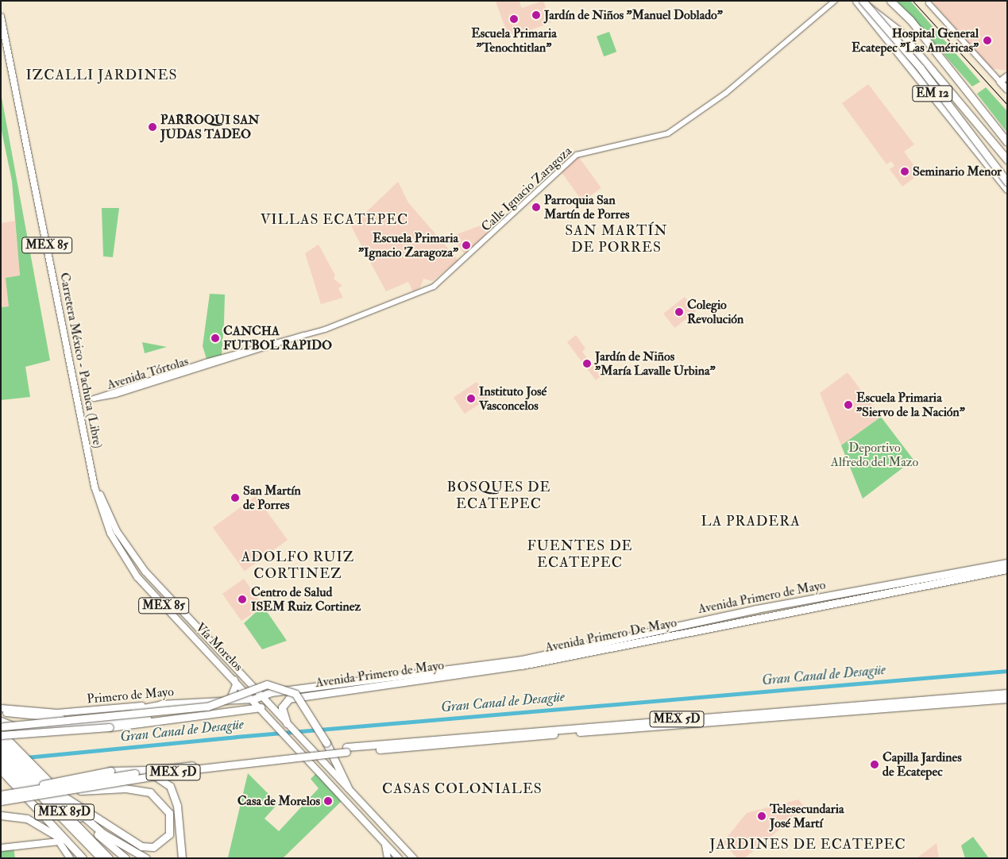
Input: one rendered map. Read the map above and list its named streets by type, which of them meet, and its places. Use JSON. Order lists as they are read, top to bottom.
{
  "streets": {
    "highway": [
      "EM 12",
      "Avenida Primero de Mayo",
      "Avenida Primero De Mayo",
      "Primero de Mayo",
      "MEX 5D",
      "MEX 85D"
    ],
    "main road": ["MEX 85", "Carretera México - Pachuca (Libre)", "Vía Morelos"],
    "street": ["Calle Ignacio Zaragoza", "Avenida Tórtolas"]
  },
  "crossings": [
    ["Calle Ignacio Zaragoza", "Avenida Tórtolas"],
    ["Carretera México - Pachuca (Libre)", "Vía Morelos"],
    ["Avenida Primero de Mayo", "Avenida Primero De Mayo"],
    ["Avenida Primero de Mayo", "Vía Morelos"],
    ["Avenida Primero de Mayo", "Primero de Mayo"],
    ["Vía Morelos", "Primero de Mayo"]
  ],
  "districts": [
    "IZCALLI JARDINES",
    "VILLAS ECATEPEC",
    "SAN MARTÍN DE PORRES",
    "BOSQUES DE ECATEPEC",
    "LA PRADERA",
    "FUENTES DE ECATEPEC",
    "ADOLFO RUIZ CORTINEZ",
    "CASAS COLONIALES",
    "JARDINES DE ECATEPEC"
  ],
  "water": ["Gran Canal de Desagüe"],
  "parks": ["Deportivo Alfredo del Mazo"],
  "places": [
    "Jardín de Niños \"Manuel Doblado\"",
    "Escuela Primaria \"Tenochtitlan\"",
    "Hospital General Ecatepec \"Las Américas\"",
    "PARROQUI SAN JUDAS TADEO",
    "Seminario Menor",
    "Parroquia San Martín de Porres",
    "Escuela Primaria \"Ignacio Zaragoza\"",
    "Colegio Revolución",
    "CANCHA FUTBOL RAPIDO",
    "Jardín de Niños \"María Lavalle Urbina\"",
    "Instituto José Vasconcelos",
    "Escuela Primaria \"Siervo de la Nación\"",
    "San Martín de Porres",
    "Centro de Salud ISEM Ruiz Cortinez",
    "Capilla Jardines de Ecatepec",
    "Casa de Morelos",
    "Telesecundaria José Martí"
  ]
}
